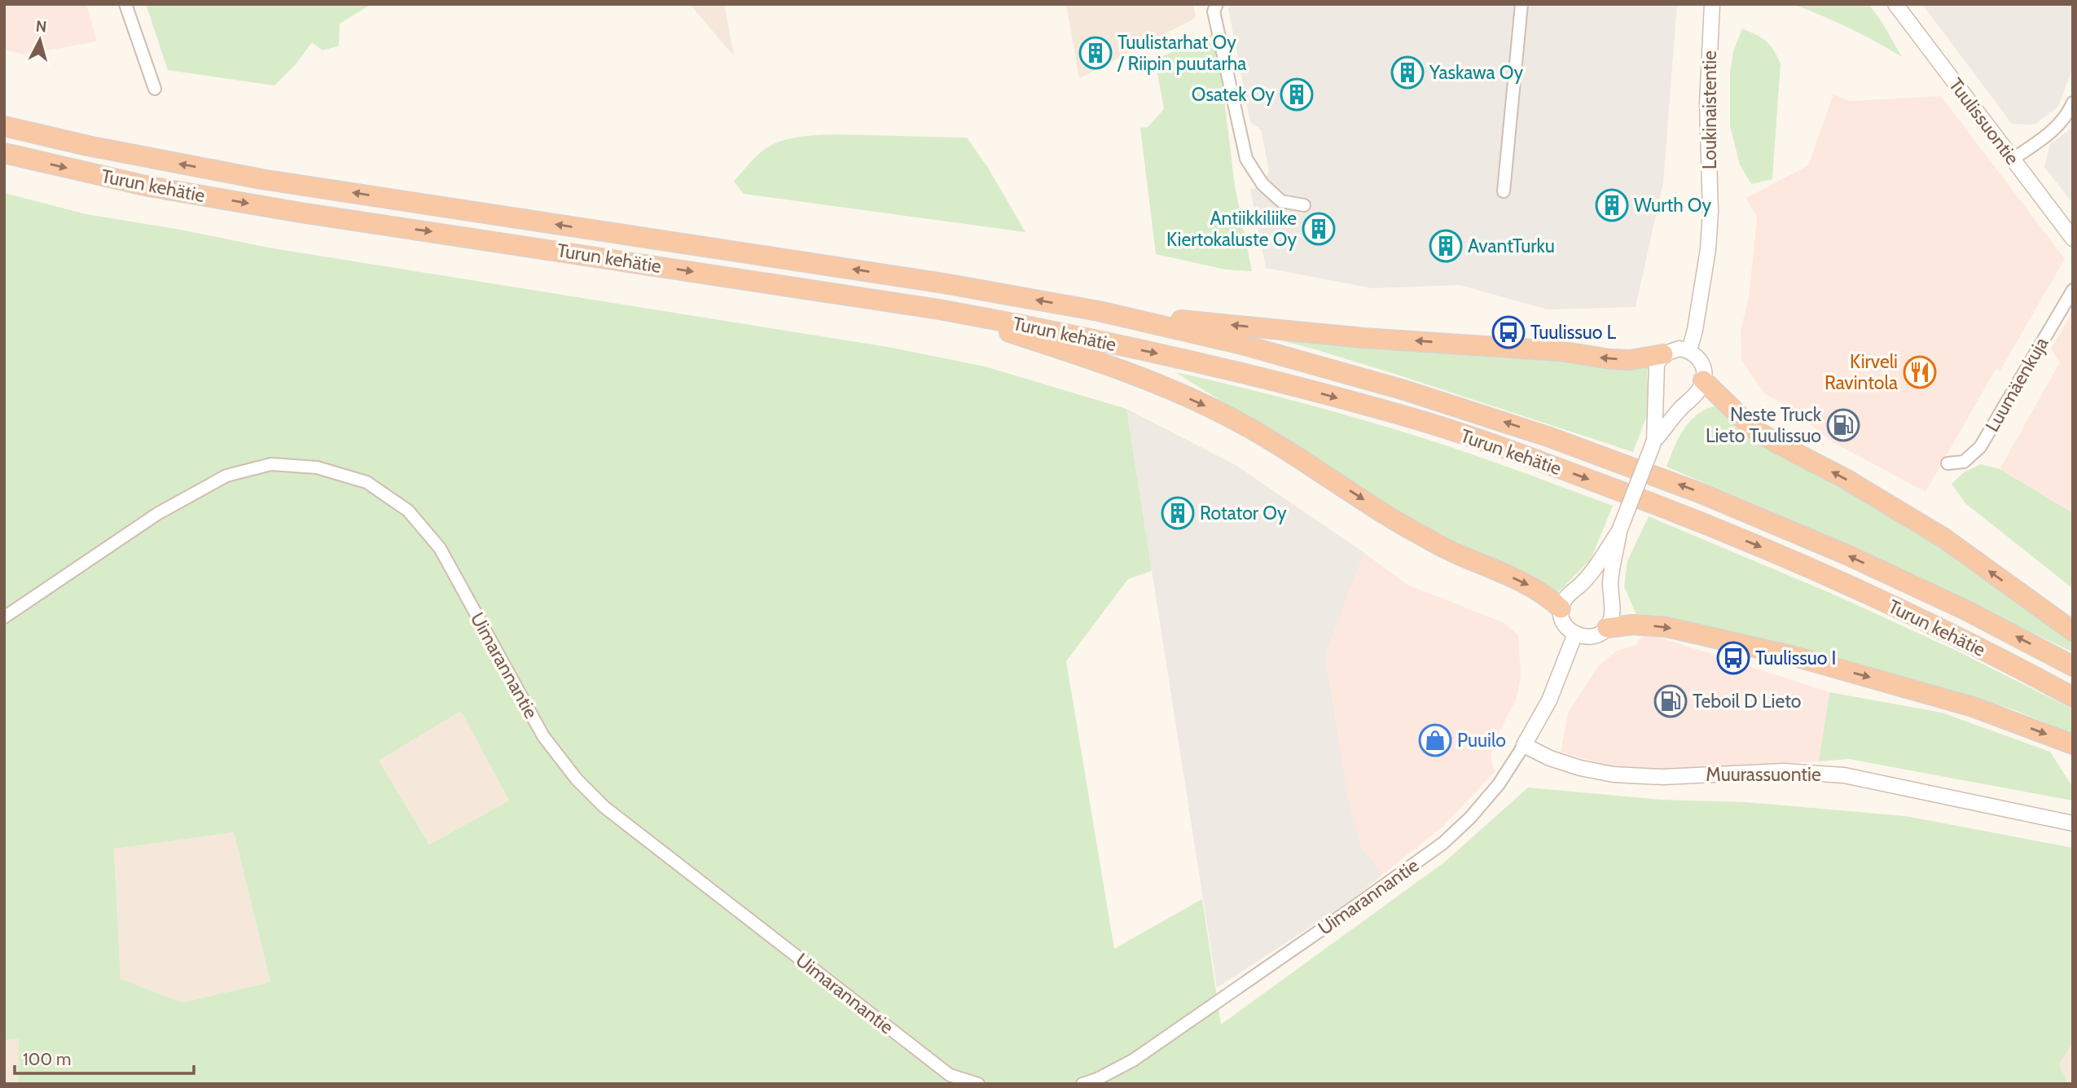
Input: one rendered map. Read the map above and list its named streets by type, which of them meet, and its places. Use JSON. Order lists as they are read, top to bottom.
{
  "streets": {
    "highway": ["Turun kehätie"],
    "street": [
      "Loukinaistentie",
      "Tuulissuontie",
      "Luumäenkuja",
      "Uimarannantie",
      "Muurassuontie"
    ]
  },
  "crossings": [
    ["Uimarannantie", "Muurassuontie"]
  ],
  "places": {
    "building": [
      "Tuulistarhat Oy / Riipin puutarha",
      "Yaskawa Oy",
      "Osatek Oy",
      "Wurth Oy",
      "Antiikkiliike Kiertokaluste Oy",
      "AvantTurku",
      "Rotator Oy"
    ],
    "bus stop": ["Tuulissuo L", "Tuulissuo I"],
    "restaurant": ["Kirveli Ravintola"],
    "fuel station": ["Neste Truck Lieto Tuulissuo", "Teboil D Lieto"],
    "shop": ["Puuilo"]
  },
  "scale_bar": "100 m",
  "north": "top"
}
